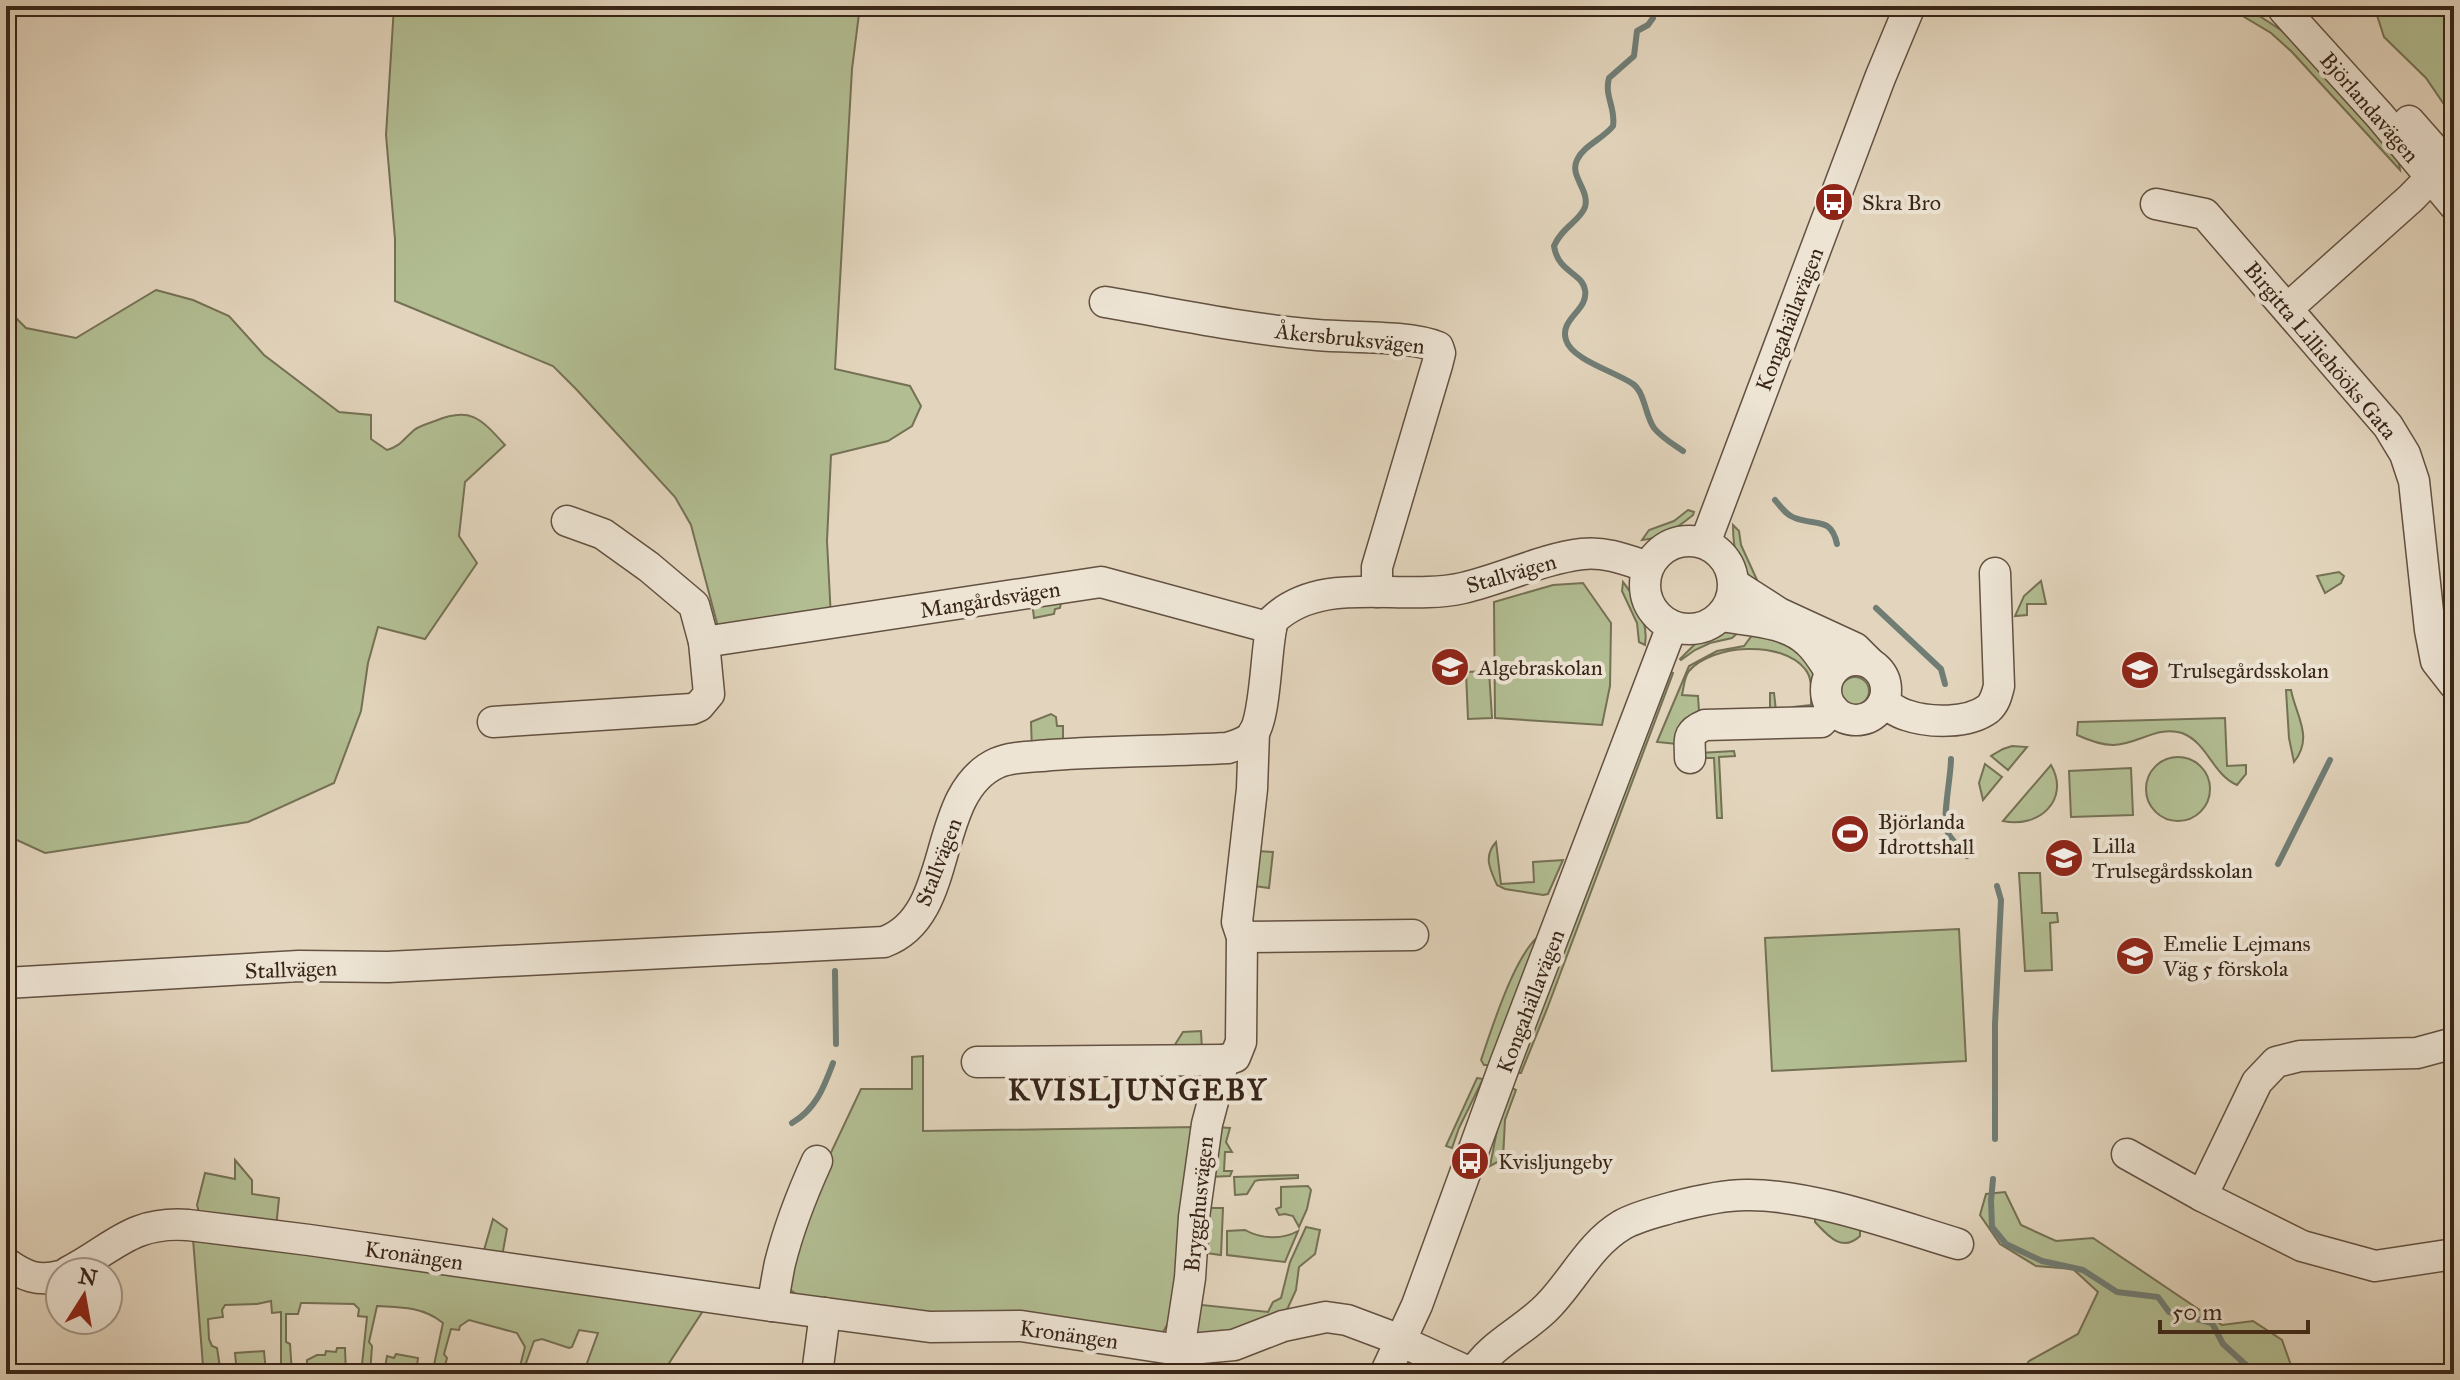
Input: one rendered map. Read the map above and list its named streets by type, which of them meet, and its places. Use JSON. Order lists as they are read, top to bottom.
{
  "streets": {
    "street": [
      "Björlandavägen",
      "Kongahällavägen",
      "Åkersbruksvägen",
      "Birgitta Lilliehööks Gata",
      "Stallvägen",
      "Mangårdsvägen",
      "Brygghusvägen",
      "Kronängen"
    ]
  },
  "crossings": [
    ["Björlandavägen", "Birgitta Lilliehööks Gata"],
    ["Kongahällavägen", "Stallvägen"],
    ["Kongahällavägen", "Kronängen"],
    ["Åkersbruksvägen", "Stallvägen"],
    ["Stallvägen", "Mangårdsvägen"],
    ["Stallvägen", "Brygghusvägen"],
    ["Brygghusvägen", "Kronängen"]
  ],
  "districts": ["KVISLJUNGEBY"],
  "places": {
    "bus stop": ["Skra Bro", "Kvisljungeby"],
    "school or university": [
      "Algebraskolan",
      "Trulsegårdsskolan",
      "Lilla Trulsegårdsskolan",
      "Emelie Lejmans Väg 5 förskola"
    ],
    "sports": ["Björlanda Idrottshall"]
  },
  "scale_bar": "50 m",
  "north": "top"
}
